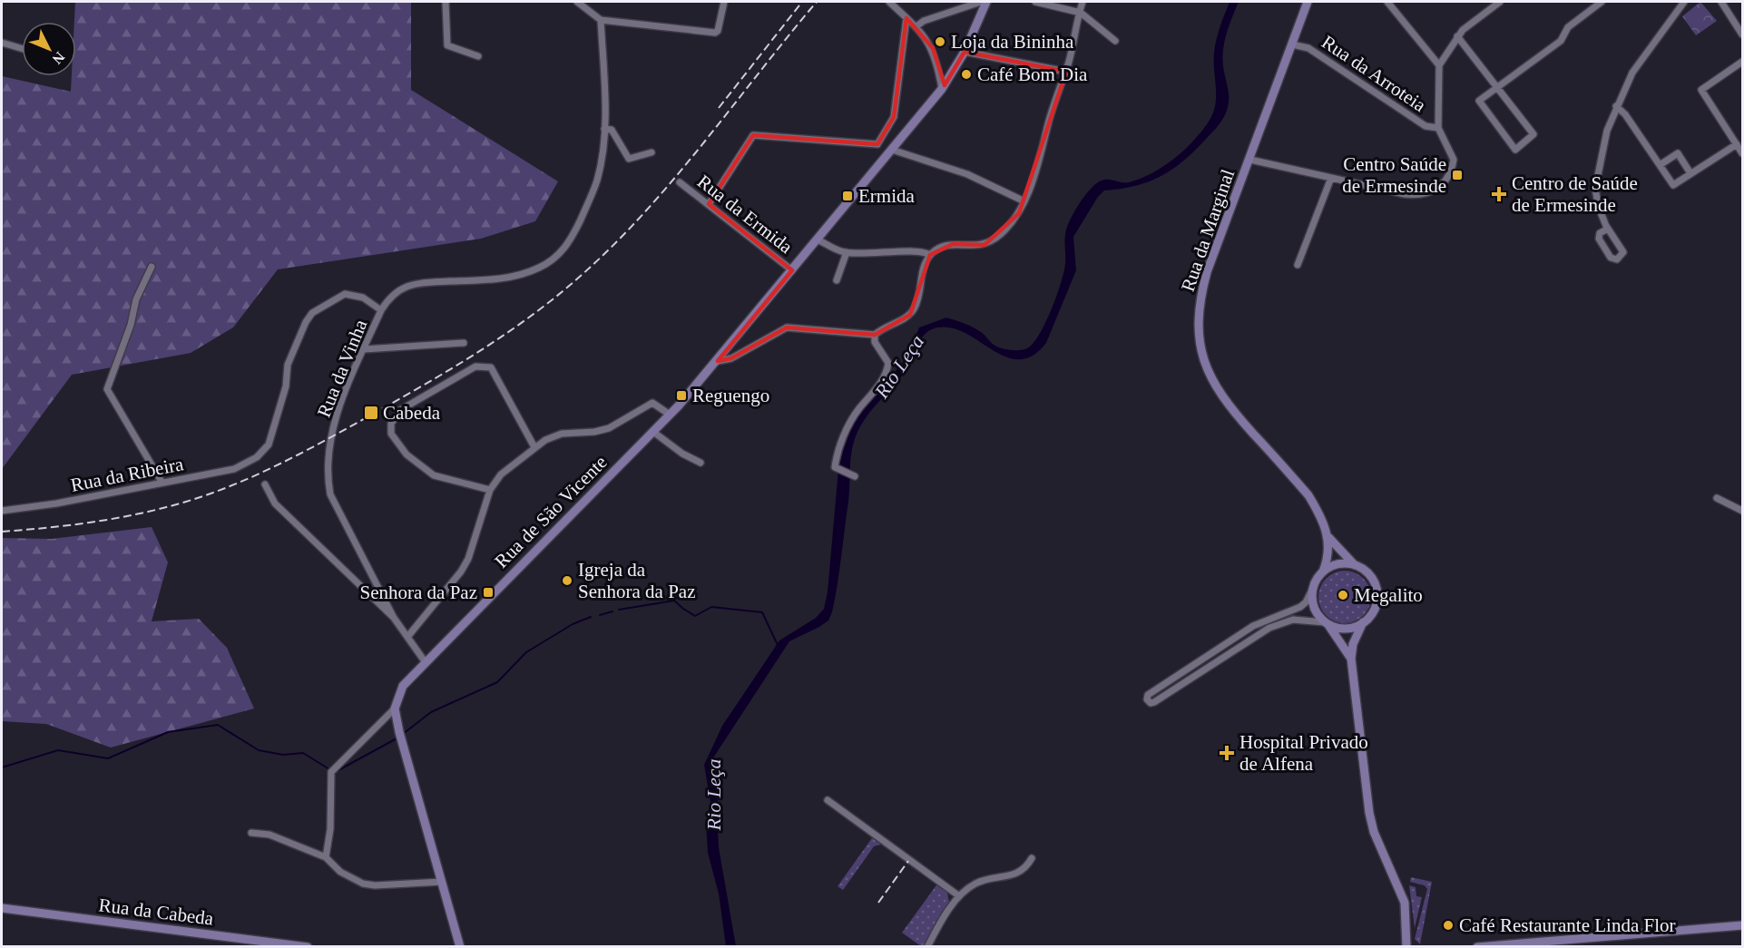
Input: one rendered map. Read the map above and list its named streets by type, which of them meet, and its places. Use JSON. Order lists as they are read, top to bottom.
{
  "streets": {
    "street": [
      "Rua da Arroteia",
      "Rua da Ermida",
      "Rua da Marginal",
      "Rua da Vinha",
      "Rua da Ribeira",
      "Rua de São Vicente",
      "Rua da Cabeda"
    ]
  },
  "crossings": [
    ["Rua da Arroteia", "Rua da Marginal"],
    ["Rua da Ermida", "Rua de São Vicente"],
    ["Rua da Vinha", "Rua da Ribeira"]
  ],
  "water": ["Rio Leça"],
  "places": {
    "other": [
      "Loja da Bininha",
      "Café Bom Dia",
      "Igreja da Senhora da Paz",
      "Megalito",
      "Café Restaurante Linda Flor"
    ],
    "transit": [
      "Centro Saúde de Ermesinde",
      "Ermida",
      "Reguengo",
      "Cabeda",
      "Senhora da Paz"
    ],
    "health": ["Centro de Saúde de Ermesinde", "Hospital Privado de Alfena"]
  },
  "north": "bottom right"
}
